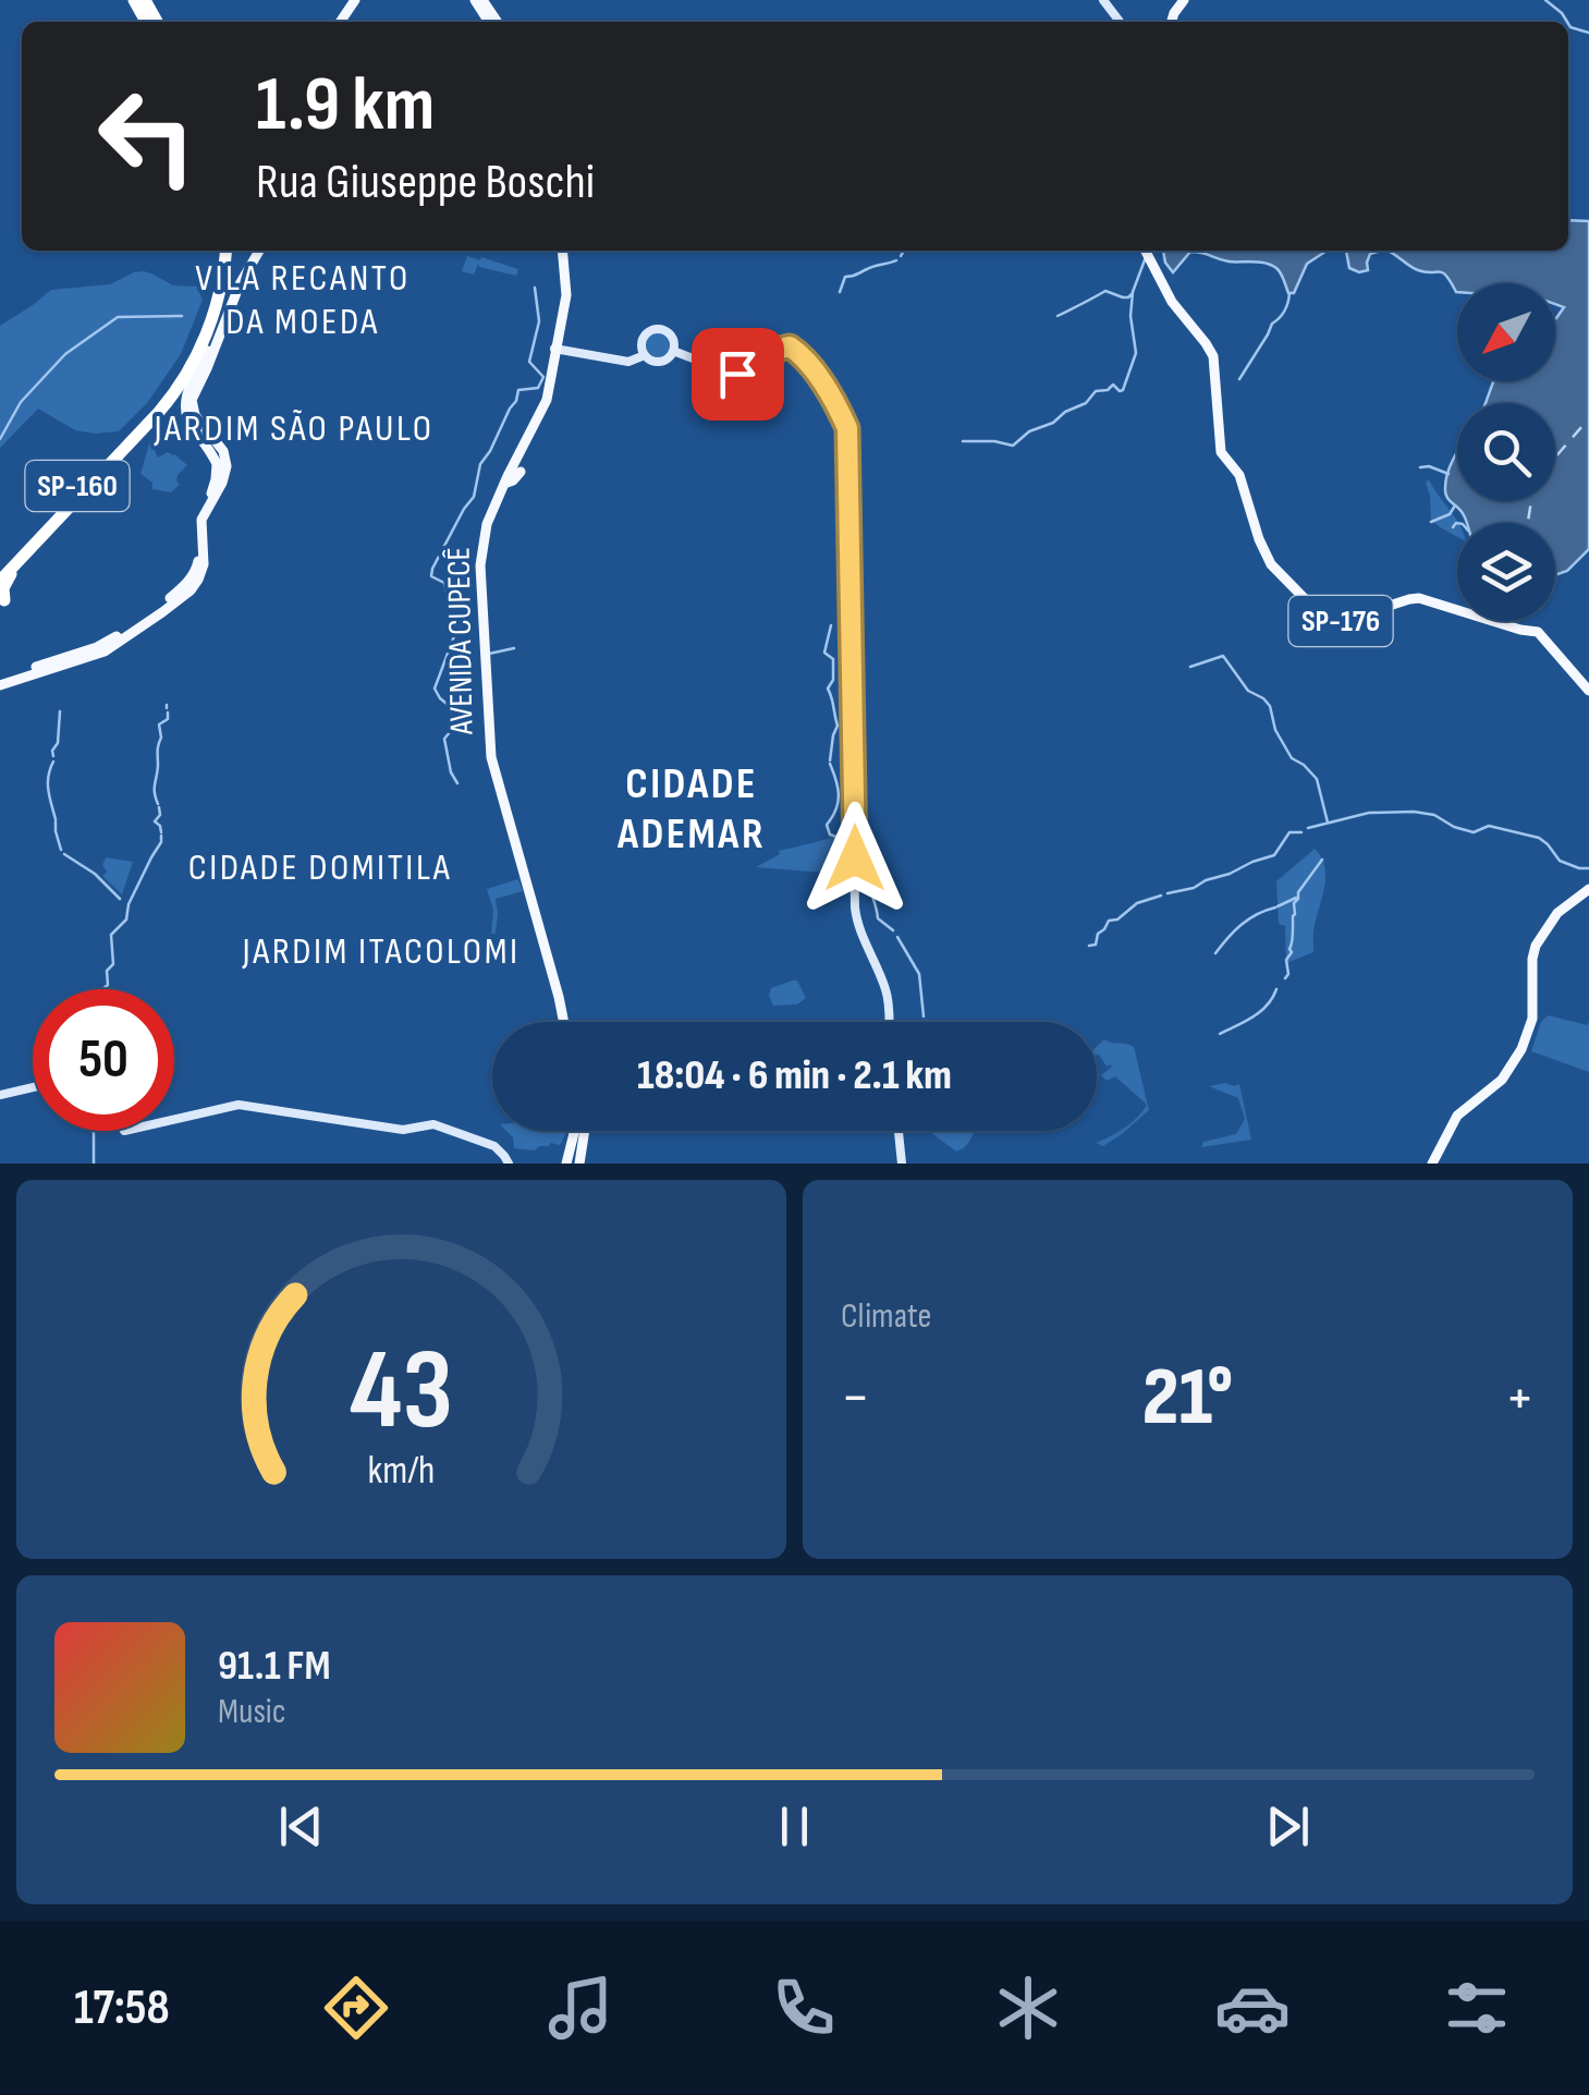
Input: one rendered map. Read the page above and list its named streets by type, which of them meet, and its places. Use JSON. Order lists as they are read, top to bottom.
{
  "streets": {
    "highway": ["SP-160"],
    "main road": ["SP-176", "AVENIDA CUPECÊ"]
  },
  "districts": [
    "VILA RECANTO DA MOEDA",
    "JARDIM SÃO PAULO",
    "CIDADE ADEMAR",
    "CIDADE DOMITILA",
    "JARDIM ITACOLOMI"
  ],
  "north": "bottom left",
  "page": {
    "turn": ["1.9 km", "Rua Giuseppe Boschi"],
    "limit": "50",
    "trip": "18:04 · 6 min · 2.1 km",
    "tile": "Climate",
    "heat": ["−", "21°", "+"],
    "song": ["91.1 FM", "Music"],
    "tabs": "17:58",
    "gauge": ["43", "km/h"]
  }
}
